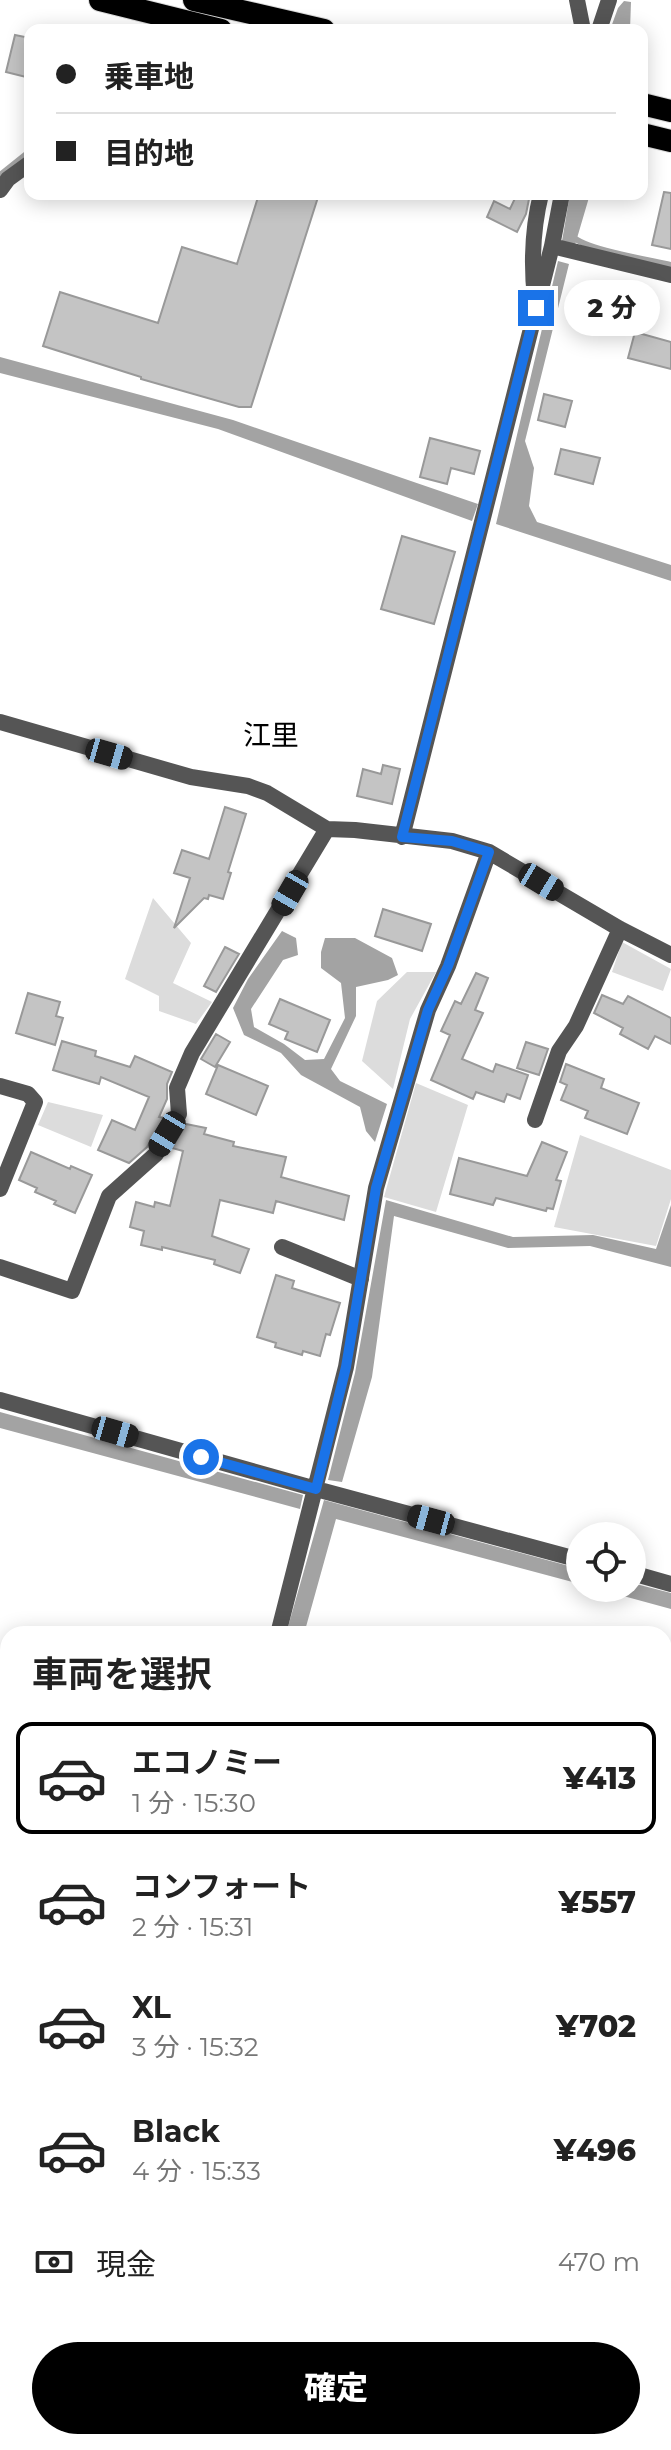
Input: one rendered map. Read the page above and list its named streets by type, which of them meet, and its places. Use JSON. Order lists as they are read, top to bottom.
{
  "districts": ["江里"],
  "page": {
    "banner": ["乗車地", "目的地"],
    "bubble": "2 分",
    "heading": "車両を選択",
    "list": [
      {
        "name": "エコノミー",
        "note": "1 分 · 15:30",
        "value": "¥413"
      },
      {
        "name": "コンフォート",
        "note": "2 分 · 15:31",
        "value": "¥557"
      },
      {
        "name": "XL",
        "note": "3 分 · 15:32",
        "value": "¥702"
      },
      {
        "name": "Black",
        "note": "4 分 · 15:33",
        "value": "¥496"
      }
    ],
    "pay": ["現金", "470 m"],
    "buttons": "確定"
  }
}
